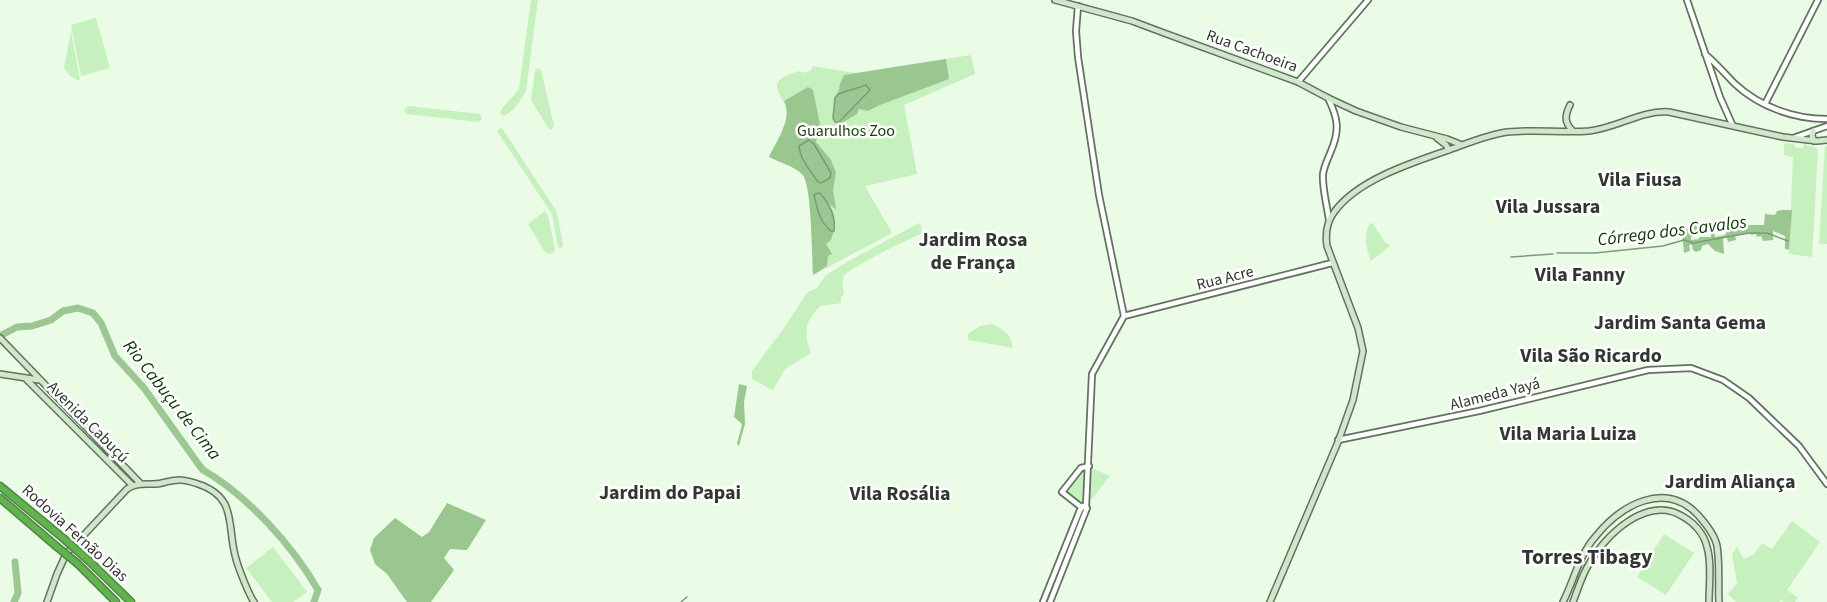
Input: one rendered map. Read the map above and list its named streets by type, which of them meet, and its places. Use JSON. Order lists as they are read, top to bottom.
{
  "streets": {
    "highway": ["Rodovia Fernão Dias"],
    "main road": ["Rua Cachoeira", "Avenida Cabuçú"],
    "street": ["Rua Acre", "Alameda Yayá"]
  },
  "districts": [
    "Vila Fiusa",
    "Vila Jussara",
    "Jardim Rosa de França",
    "Vila Fanny",
    "Jardim Santa Gema",
    "Vila São Ricardo",
    "Vila Maria Luiza",
    "Jardim Aliança",
    "Jardim do Papai",
    "Vila Rosália",
    "Torres Tibagy"
  ],
  "water": ["Córrego dos Cavalos", "Rio Cabuçu de Cima"],
  "parks": ["Guarulhos Zoo"]
}
